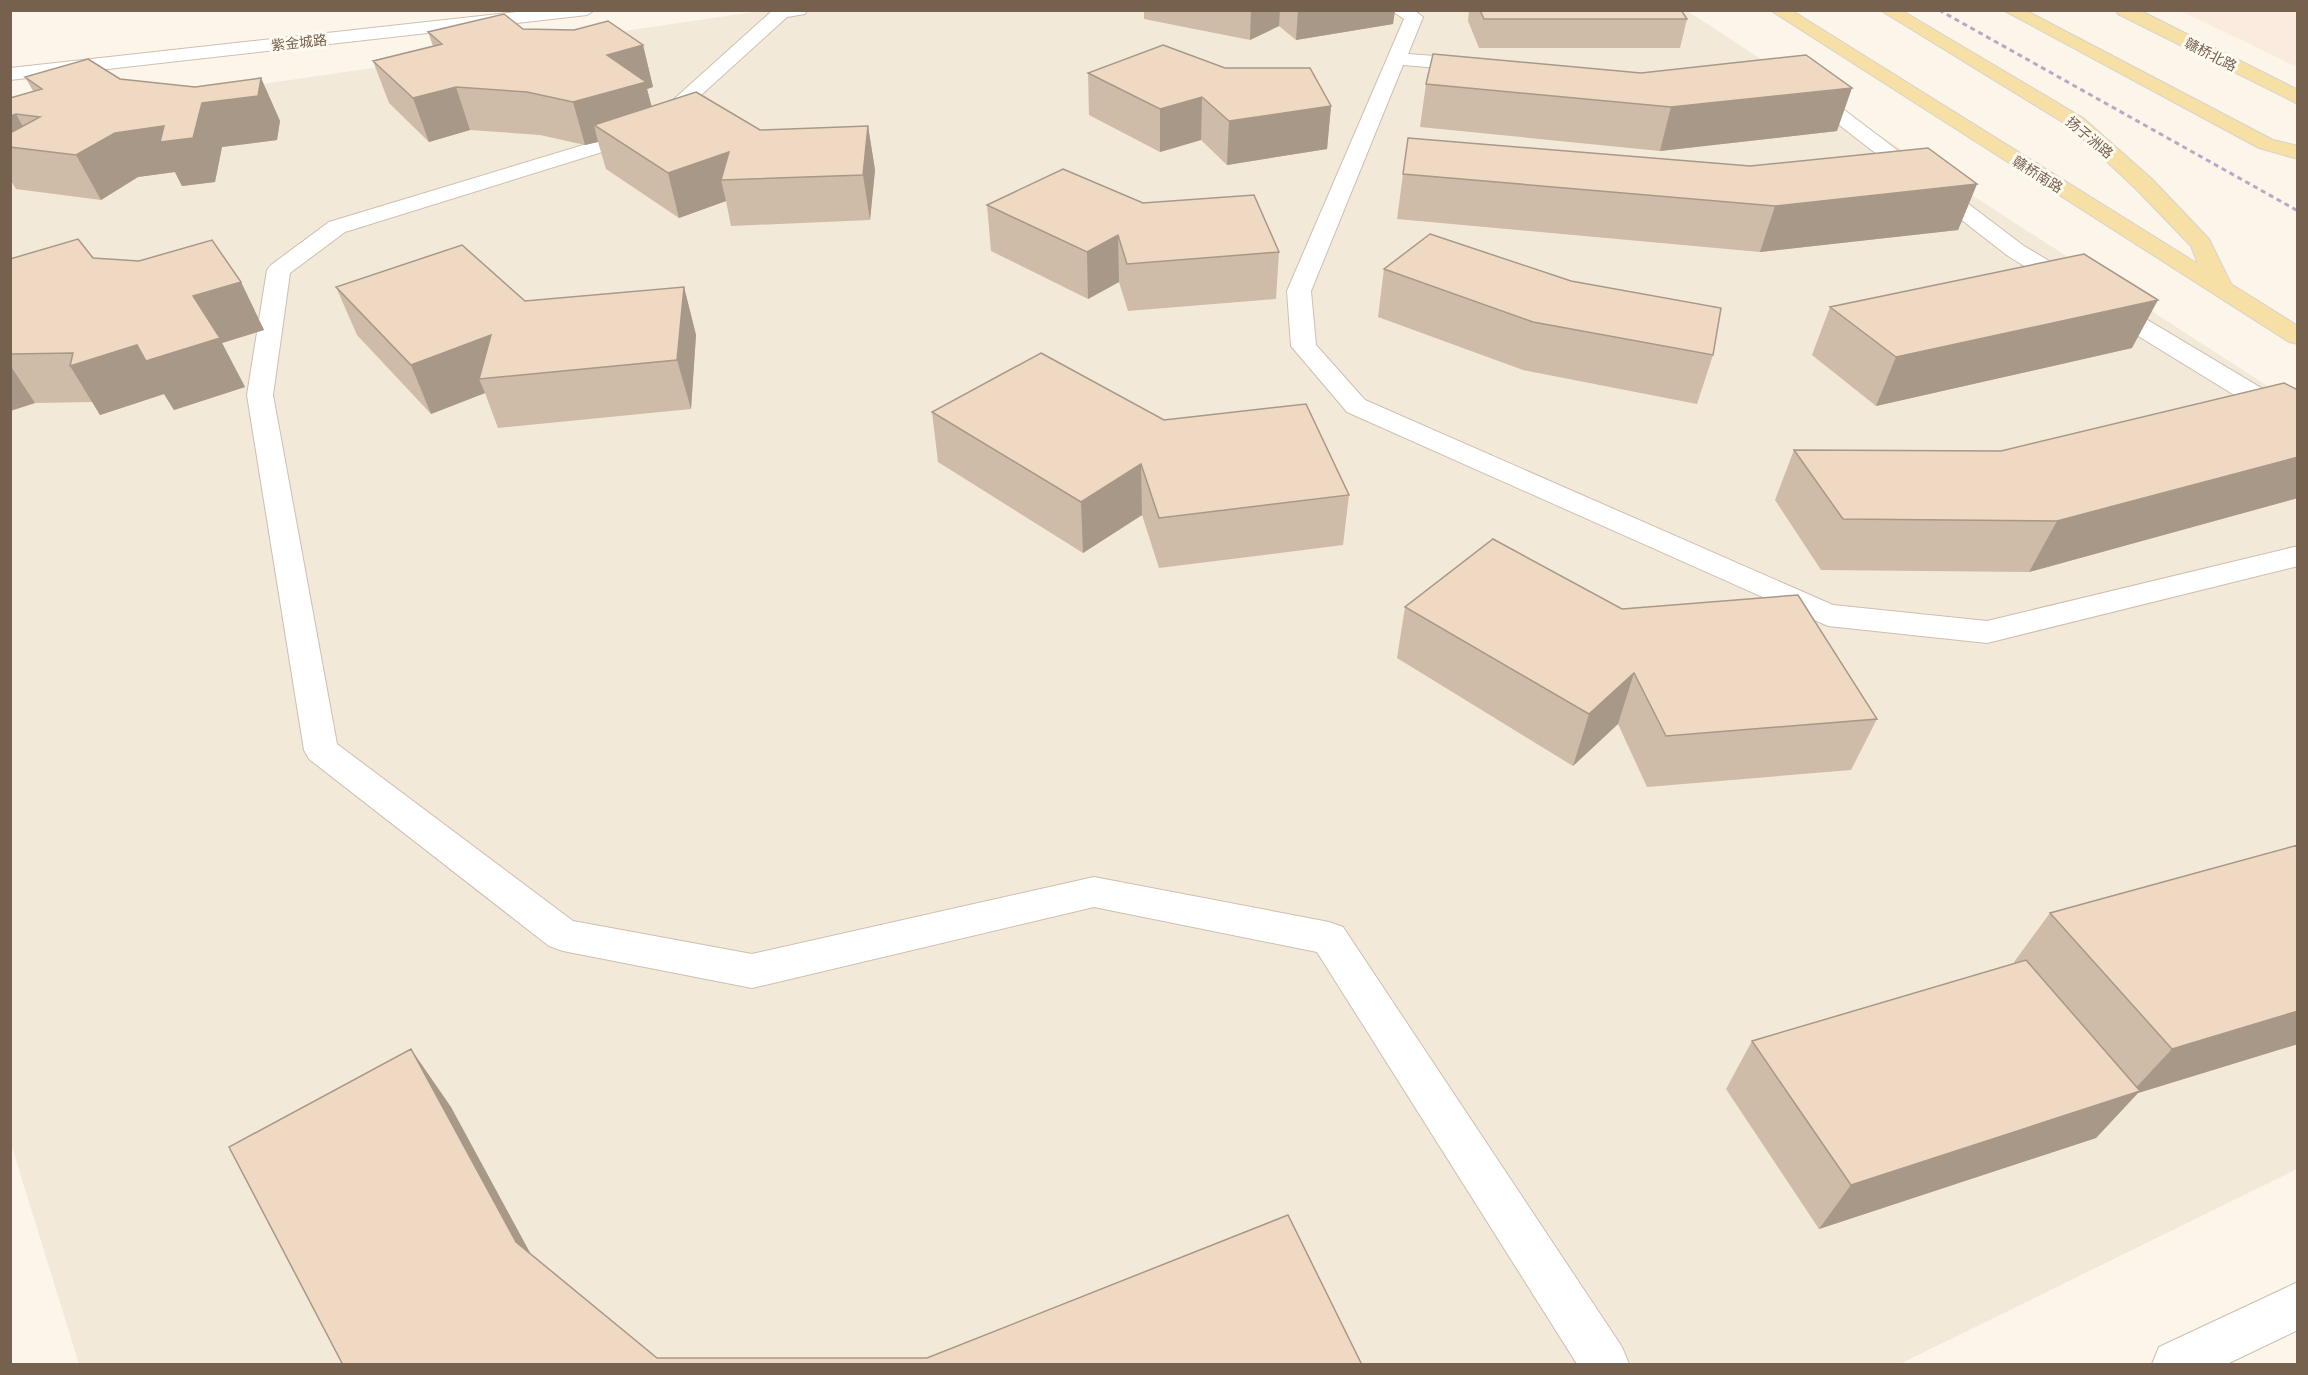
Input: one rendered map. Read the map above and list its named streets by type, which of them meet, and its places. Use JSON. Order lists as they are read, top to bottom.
{
  "streets": {
    "main road": ["赣桥北路", "扬子洲路", "赣桥南路"],
    "street": ["紫金城路"]
  },
  "crossings": [
    ["扬子洲路", "赣桥南路"]
  ]
}
